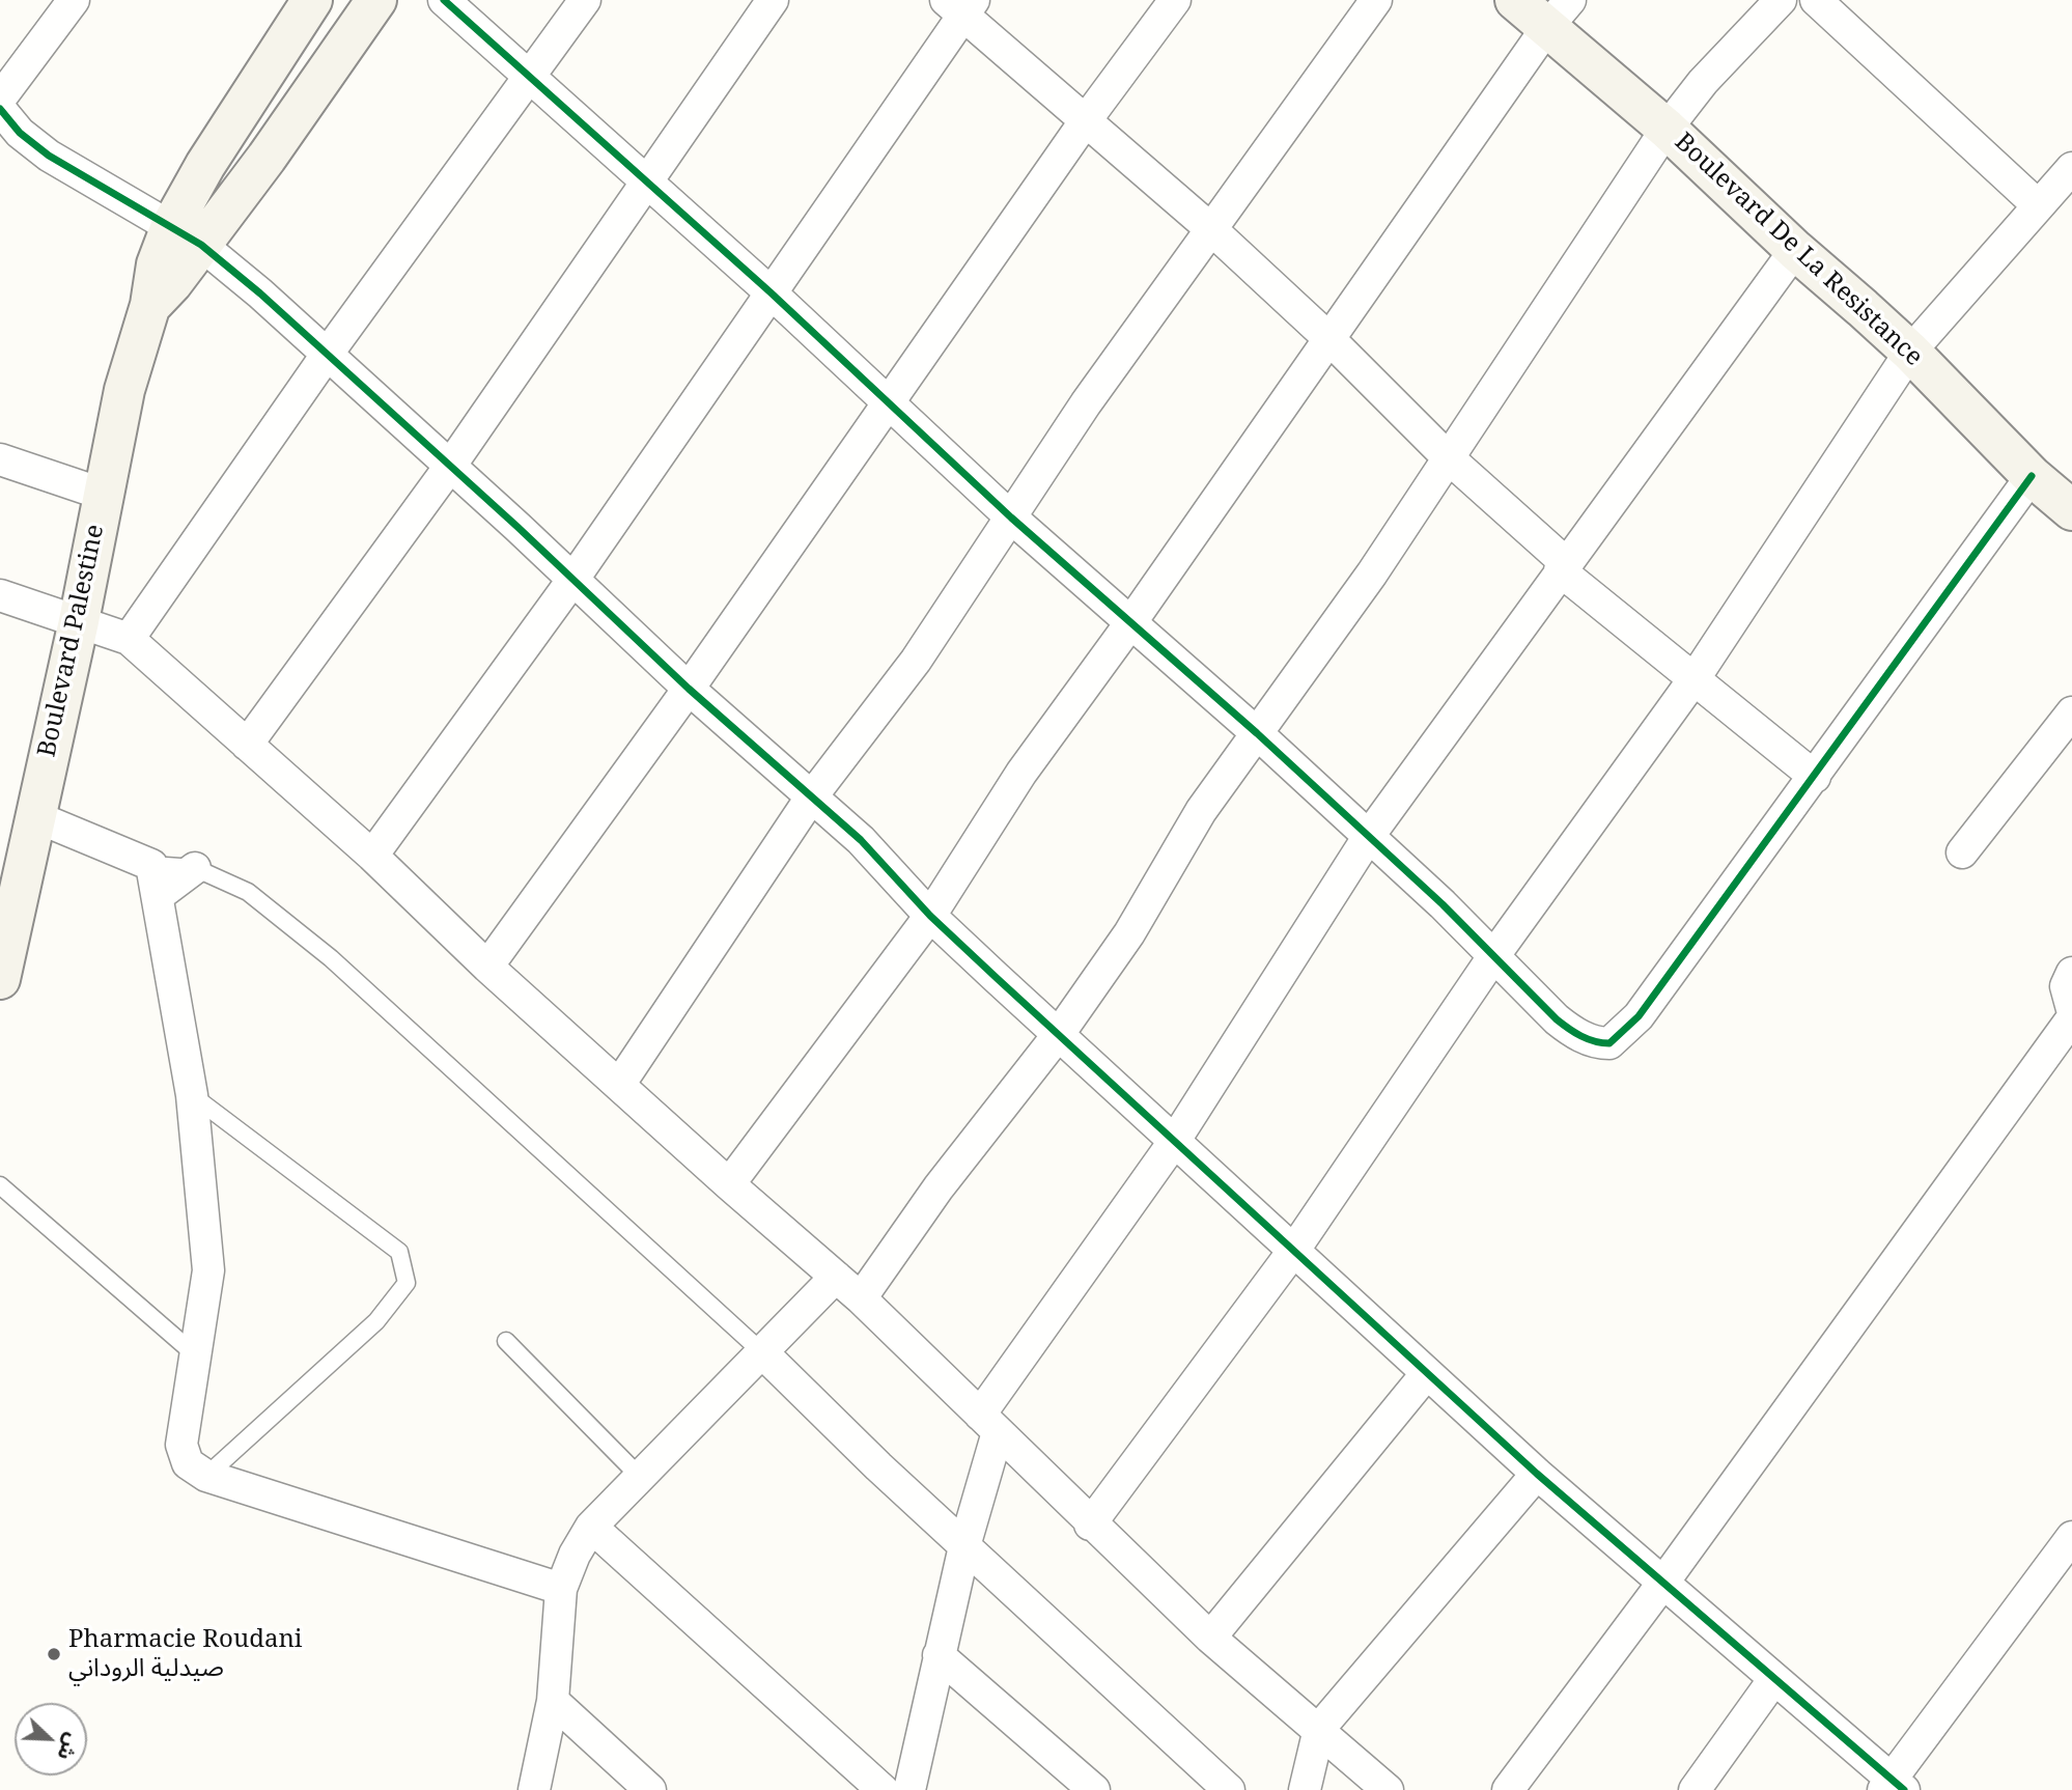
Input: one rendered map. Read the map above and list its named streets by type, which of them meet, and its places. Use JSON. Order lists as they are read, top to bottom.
{
  "streets": {
    "street": ["Boulevard De La Resistance", "Boulevard Palestine"]
  },
  "places": ["Pharmacie Roudani صيدلية الروداني"],
  "north": "bottom right"
}
